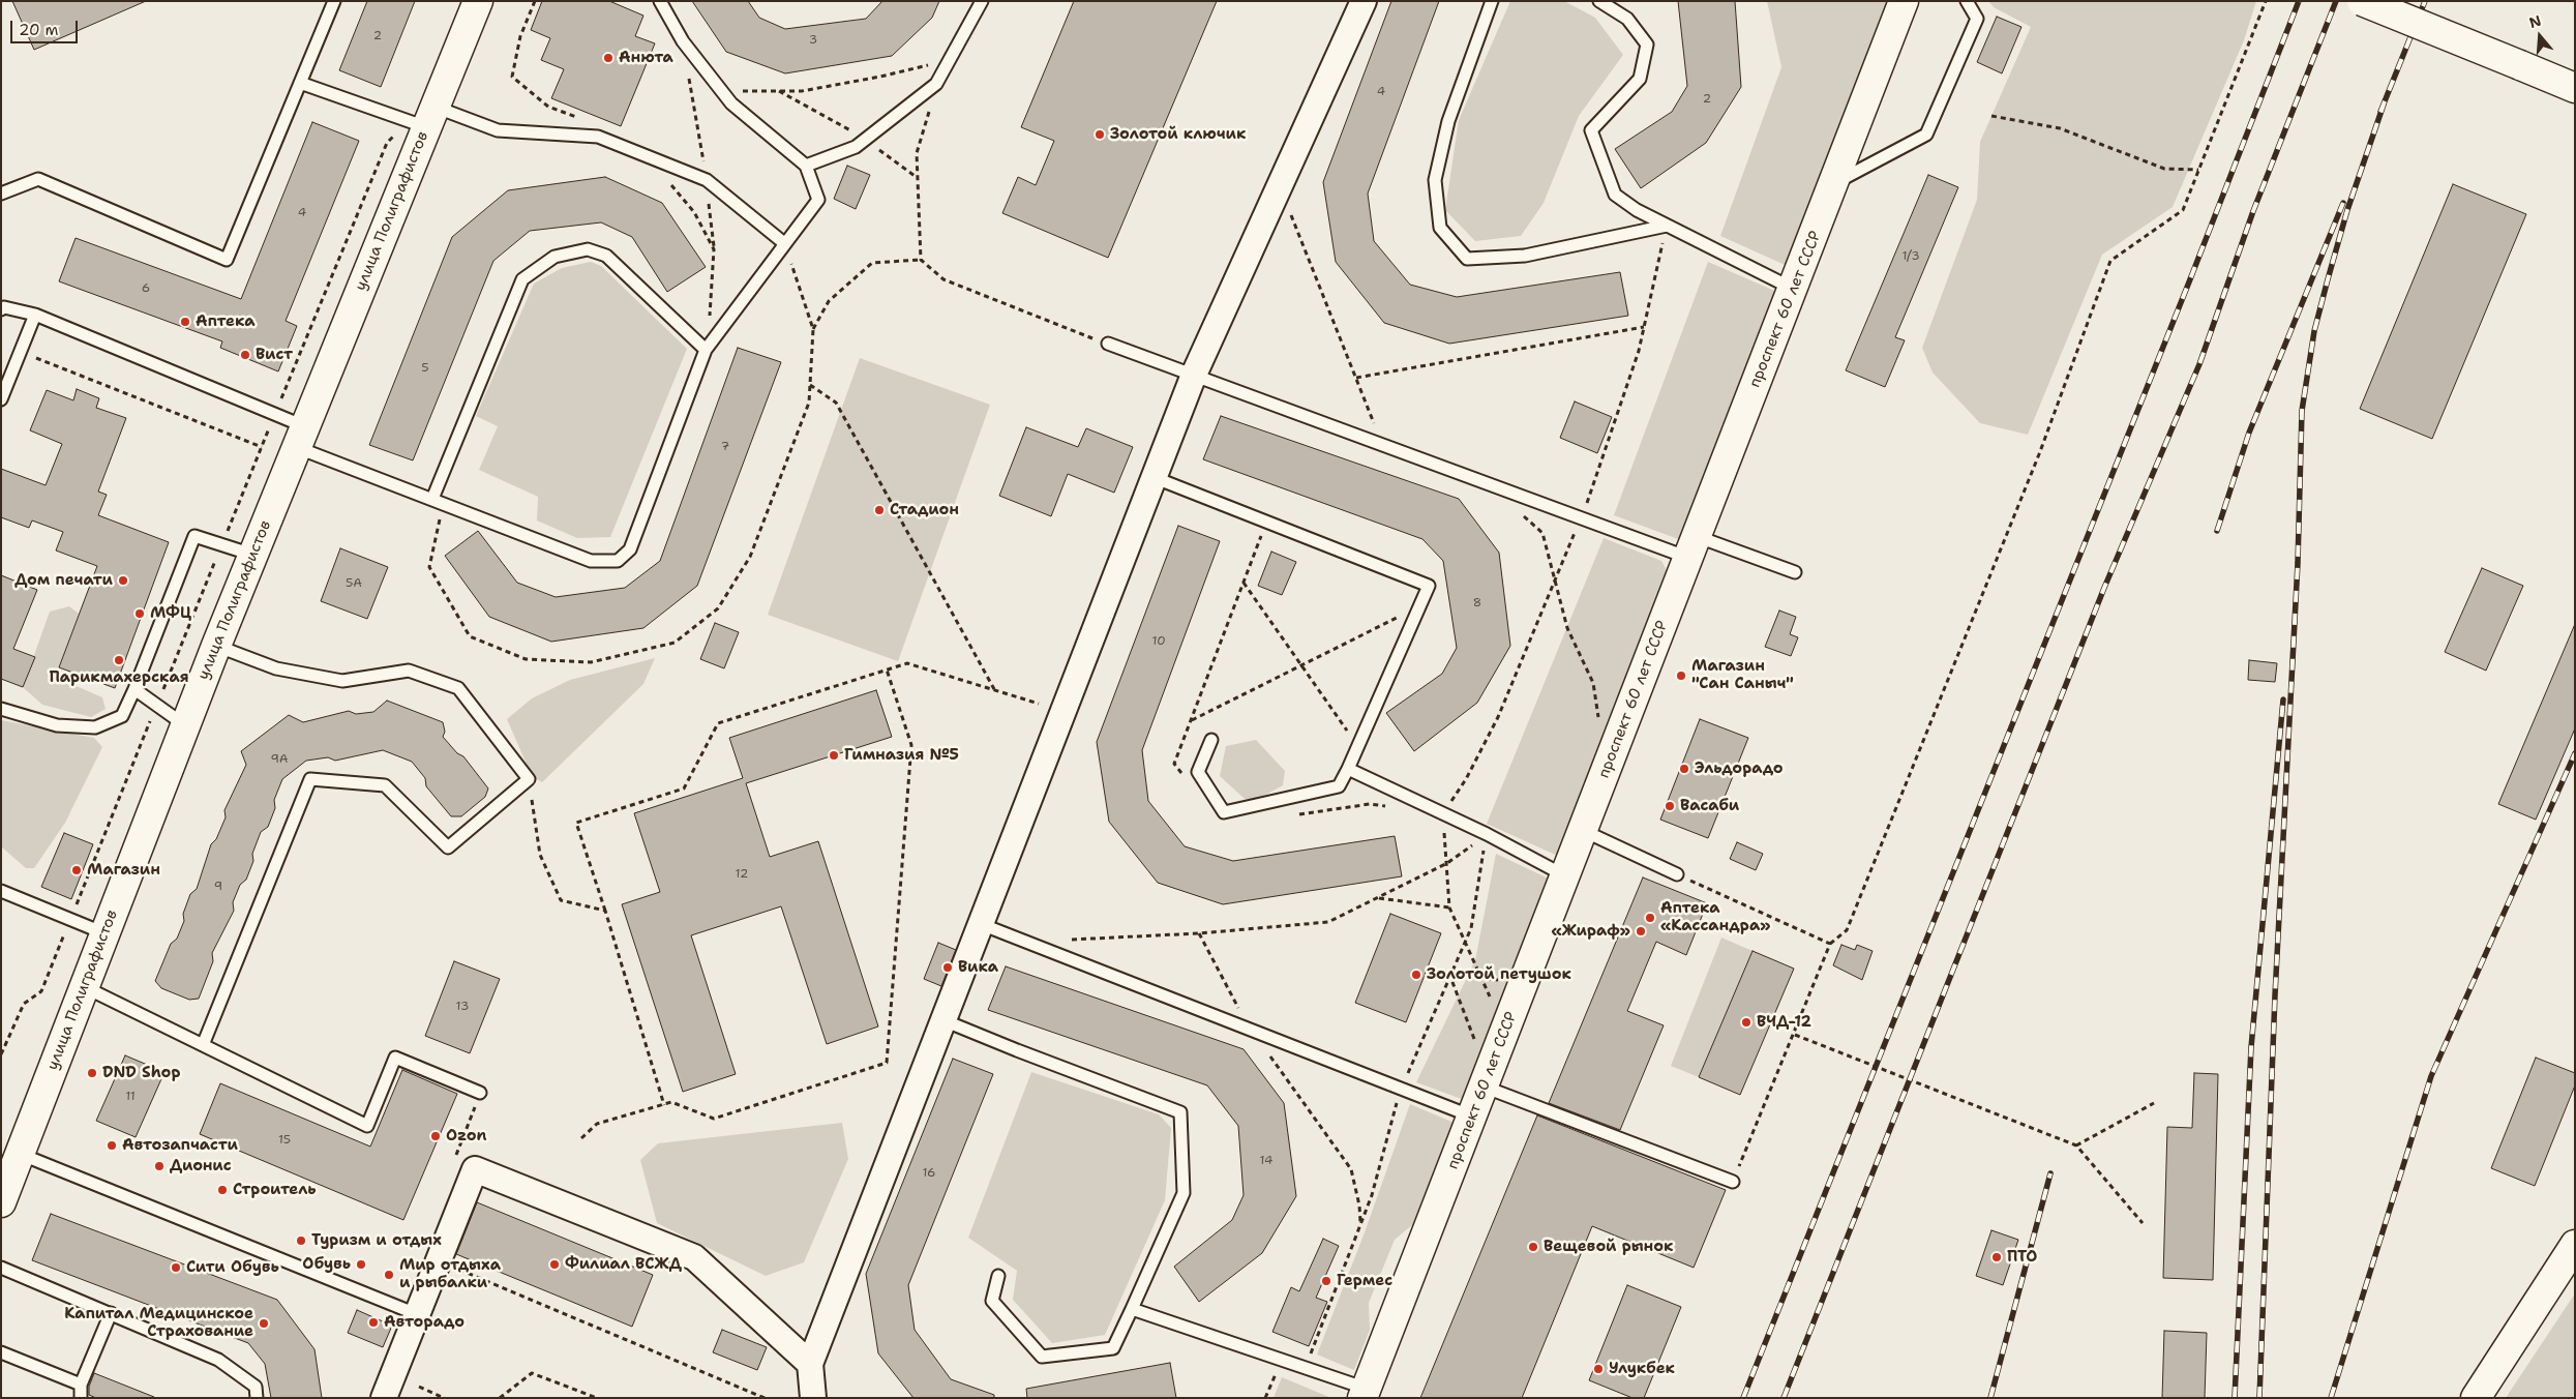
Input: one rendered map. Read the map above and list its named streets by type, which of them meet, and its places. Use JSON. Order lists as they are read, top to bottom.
{
  "streets": {
    "street": ["улица Полиграфистов", "проспект 60 лет СССР"]
  },
  "places": [
    "Анюта",
    "Золотой ключик",
    "Аптека",
    "Вист",
    "Стадион",
    "Дом печати",
    "МФЦ",
    "Парикмахерская",
    "Магазин \"Сан Саныч\"",
    "Гимназия №5",
    "Эльдорадо",
    "Васаби",
    "Магазин",
    "Аптека «Кассандра»",
    "«Жираф»",
    "Вика",
    "Золотой петушок",
    "ВЧД-12",
    "DND Shop",
    "Ozon",
    "Автозапчасти",
    "Дионис",
    "Строитель",
    "Туризм и отдых",
    "Вещевой рынок",
    "ПТО",
    "Обувь",
    "Филиал ВСЖД",
    "Сити Обувь",
    "Мир отдыха и рыбалки",
    "Гермес",
    "Авторадо",
    "Капитал Медицинское Страхование",
    "Улукбек"
  ],
  "house_numbers": [
    "2",
    "3",
    "4",
    "2",
    "4",
    "1/3",
    "6",
    "5",
    "7",
    "5А",
    "8",
    "10",
    "9А",
    "12",
    "9",
    "13",
    "11",
    "15",
    "14",
    "16"
  ],
  "scale_bar": "20 m",
  "north": "top"
}
